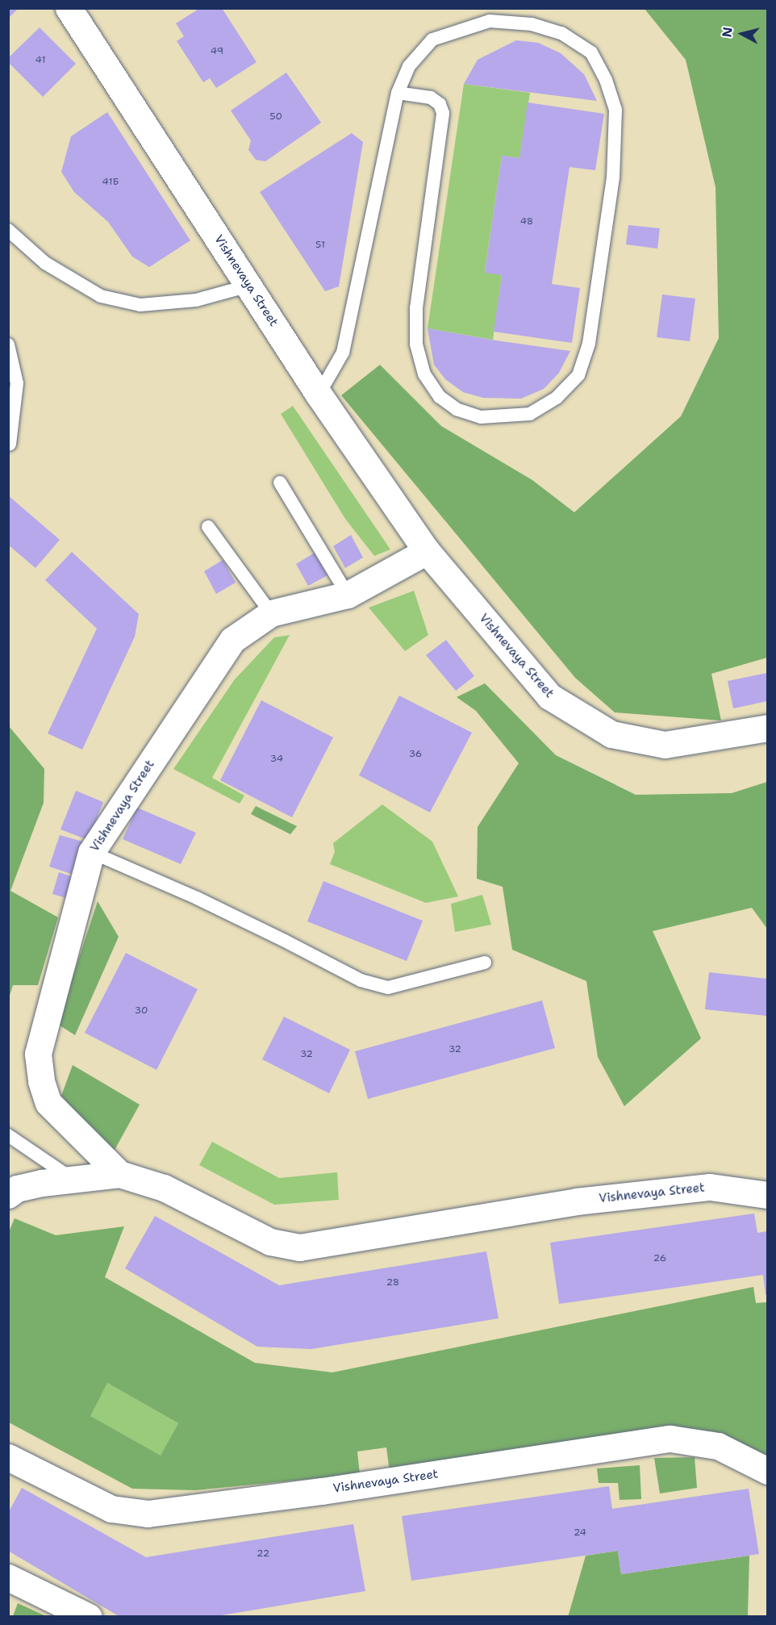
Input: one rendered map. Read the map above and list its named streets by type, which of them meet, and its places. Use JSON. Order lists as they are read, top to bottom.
{
  "streets": {
    "street": ["Vishnevaya Street"]
  },
  "house_numbers": [
    "49",
    "41",
    "50",
    "41Б",
    "48",
    "51",
    "36",
    "34",
    "30",
    "32",
    "32",
    "26",
    "28",
    "24",
    "22"
  ],
  "north": "left"
}
